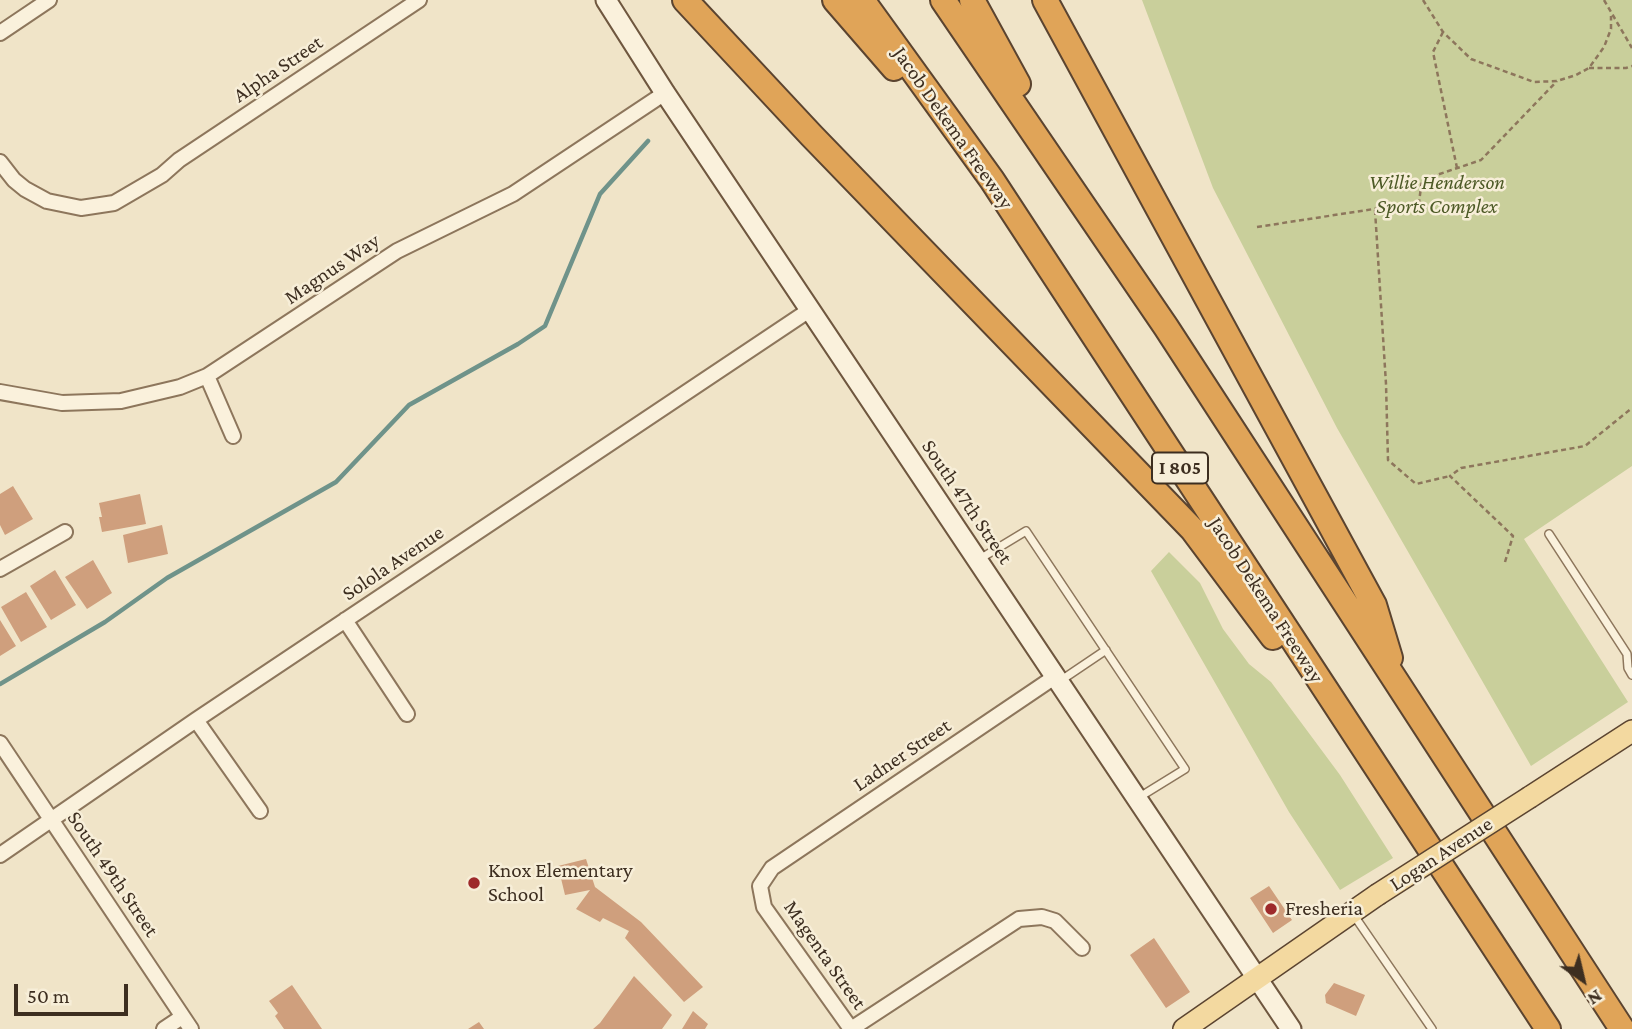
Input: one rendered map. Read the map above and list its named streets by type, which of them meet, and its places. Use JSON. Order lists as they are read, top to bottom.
{
  "streets": {
    "highway": ["Jacob Dekema Freeway", "I 805"],
    "main road": ["South 47th Street", "Logan Avenue"],
    "street": [
      "Alpha Street",
      "Magnus Way",
      "Solola Avenue",
      "Ladner Street",
      "South 49th Street",
      "Magenta Street"
    ]
  },
  "crossings": [
    ["Magnus Way", "South 47th Street"],
    ["South 47th Street", "Solola Avenue"],
    ["South 47th Street", "Ladner Street"],
    ["South 47th Street", "Logan Avenue"],
    ["Solola Avenue", "South 49th Street"],
    ["Ladner Street", "Magenta Street"]
  ],
  "parks": ["Willie Henderson Sports Complex"],
  "places": ["Knox Elementary School", "Fresheria"],
  "scale_bar": "50 m",
  "north": "bottom right"
}
